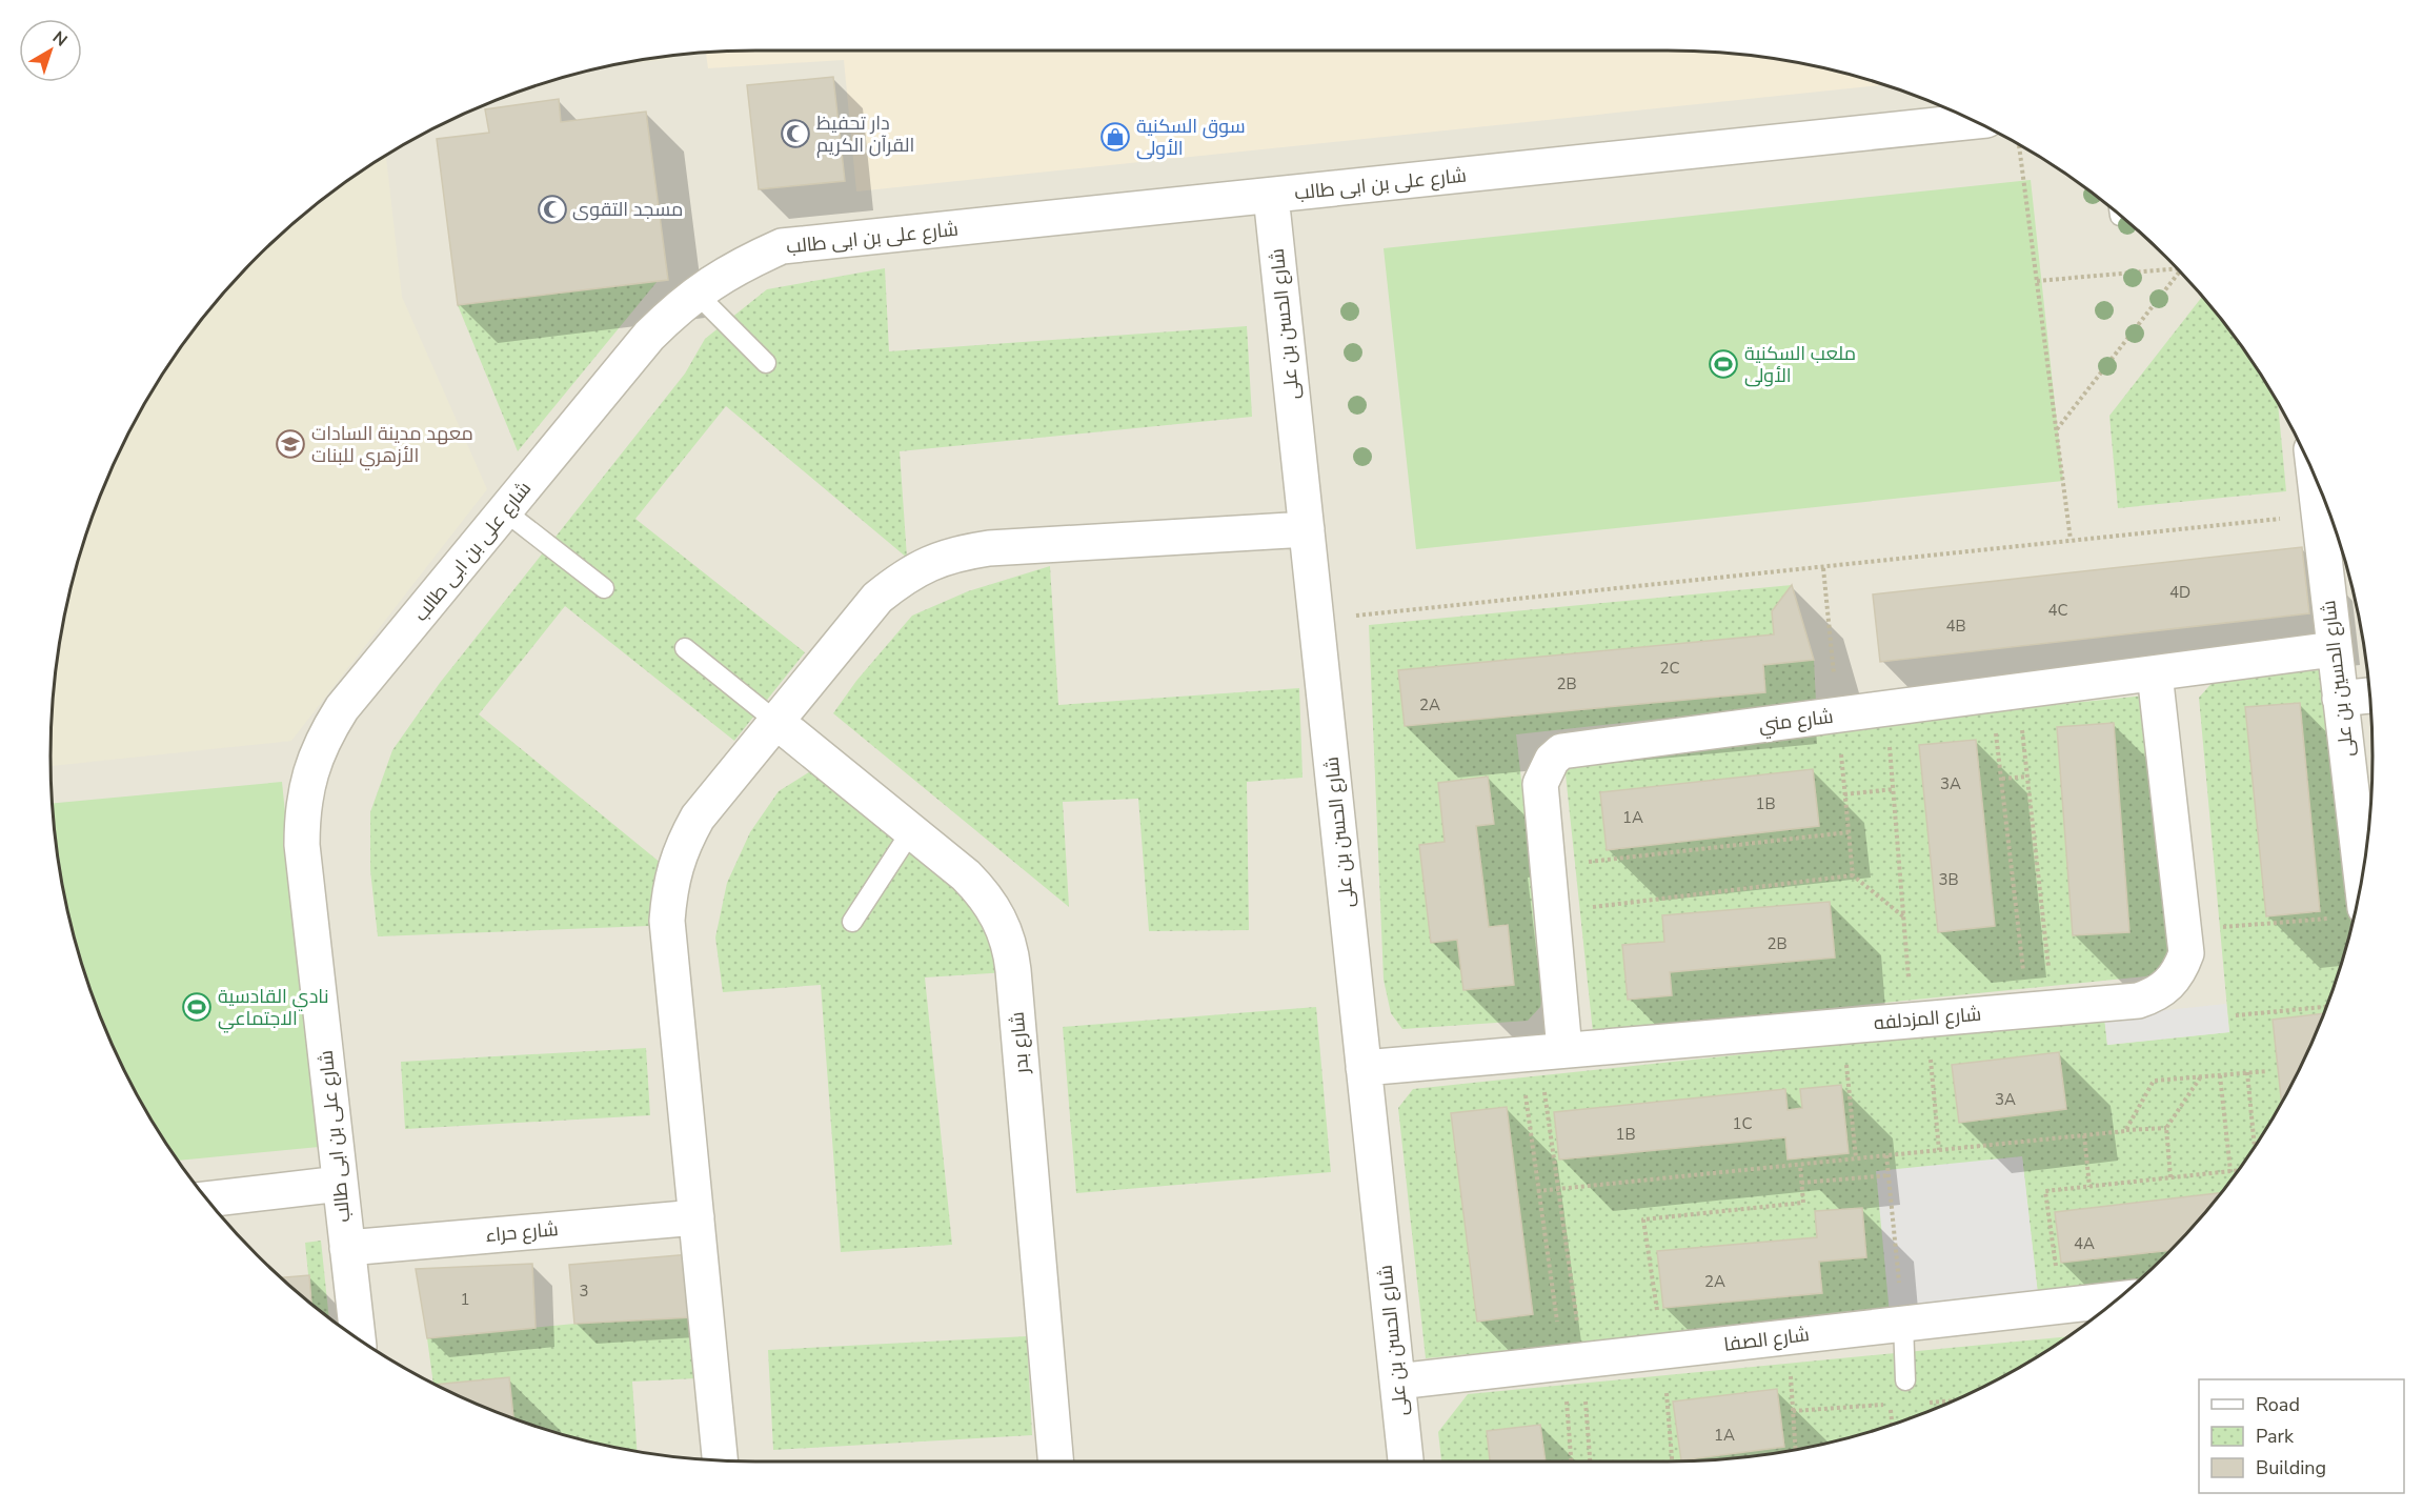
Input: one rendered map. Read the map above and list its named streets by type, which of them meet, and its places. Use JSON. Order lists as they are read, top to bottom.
{
  "streets": {
    "street": [
      "شارع على بن ابى طالب",
      "شارع الحسن بن على",
      "شارع الحسين بن على",
      "شارع مني",
      "شارع المزدلفه",
      "شارع بدر",
      "شارع حراء",
      "شارع الصفا"
    ]
  },
  "crossings": [
    ["شارع على بن ابى طالب", "شارع الحسن بن على"],
    ["شارع على بن ابى طالب", "شارع حراء"],
    ["شارع الحسن بن على", "شارع المزدلفه"],
    ["شارع الحسن بن على", "شارع الصفا"],
    ["شارع الحسين بن على", "شارع مني"],
    ["شارع مني", "شارع المزدلفه"]
  ],
  "places": {
    "mosque": ["دار تحفيظ القرآن الكريم", "مسجد التقوى"],
    "shop": ["سوق السكنية الأولى"],
    "sports": ["ملعب السكنية الأولى", "نادي القادسية الاجتماعي"],
    "school or university": ["معهد مدينة السادات الأزهري للبنات"]
  },
  "house_numbers": [
    "4D",
    "4C",
    "4B",
    "2C",
    "2B",
    "2A",
    "3A",
    "1B",
    "1A",
    "3B",
    "2B",
    "3A",
    "1C",
    "1B",
    "4A",
    "2A",
    "3",
    "1",
    "1A"
  ],
  "legend": ["Road", "Park", "Building"],
  "north": "top right"
}
